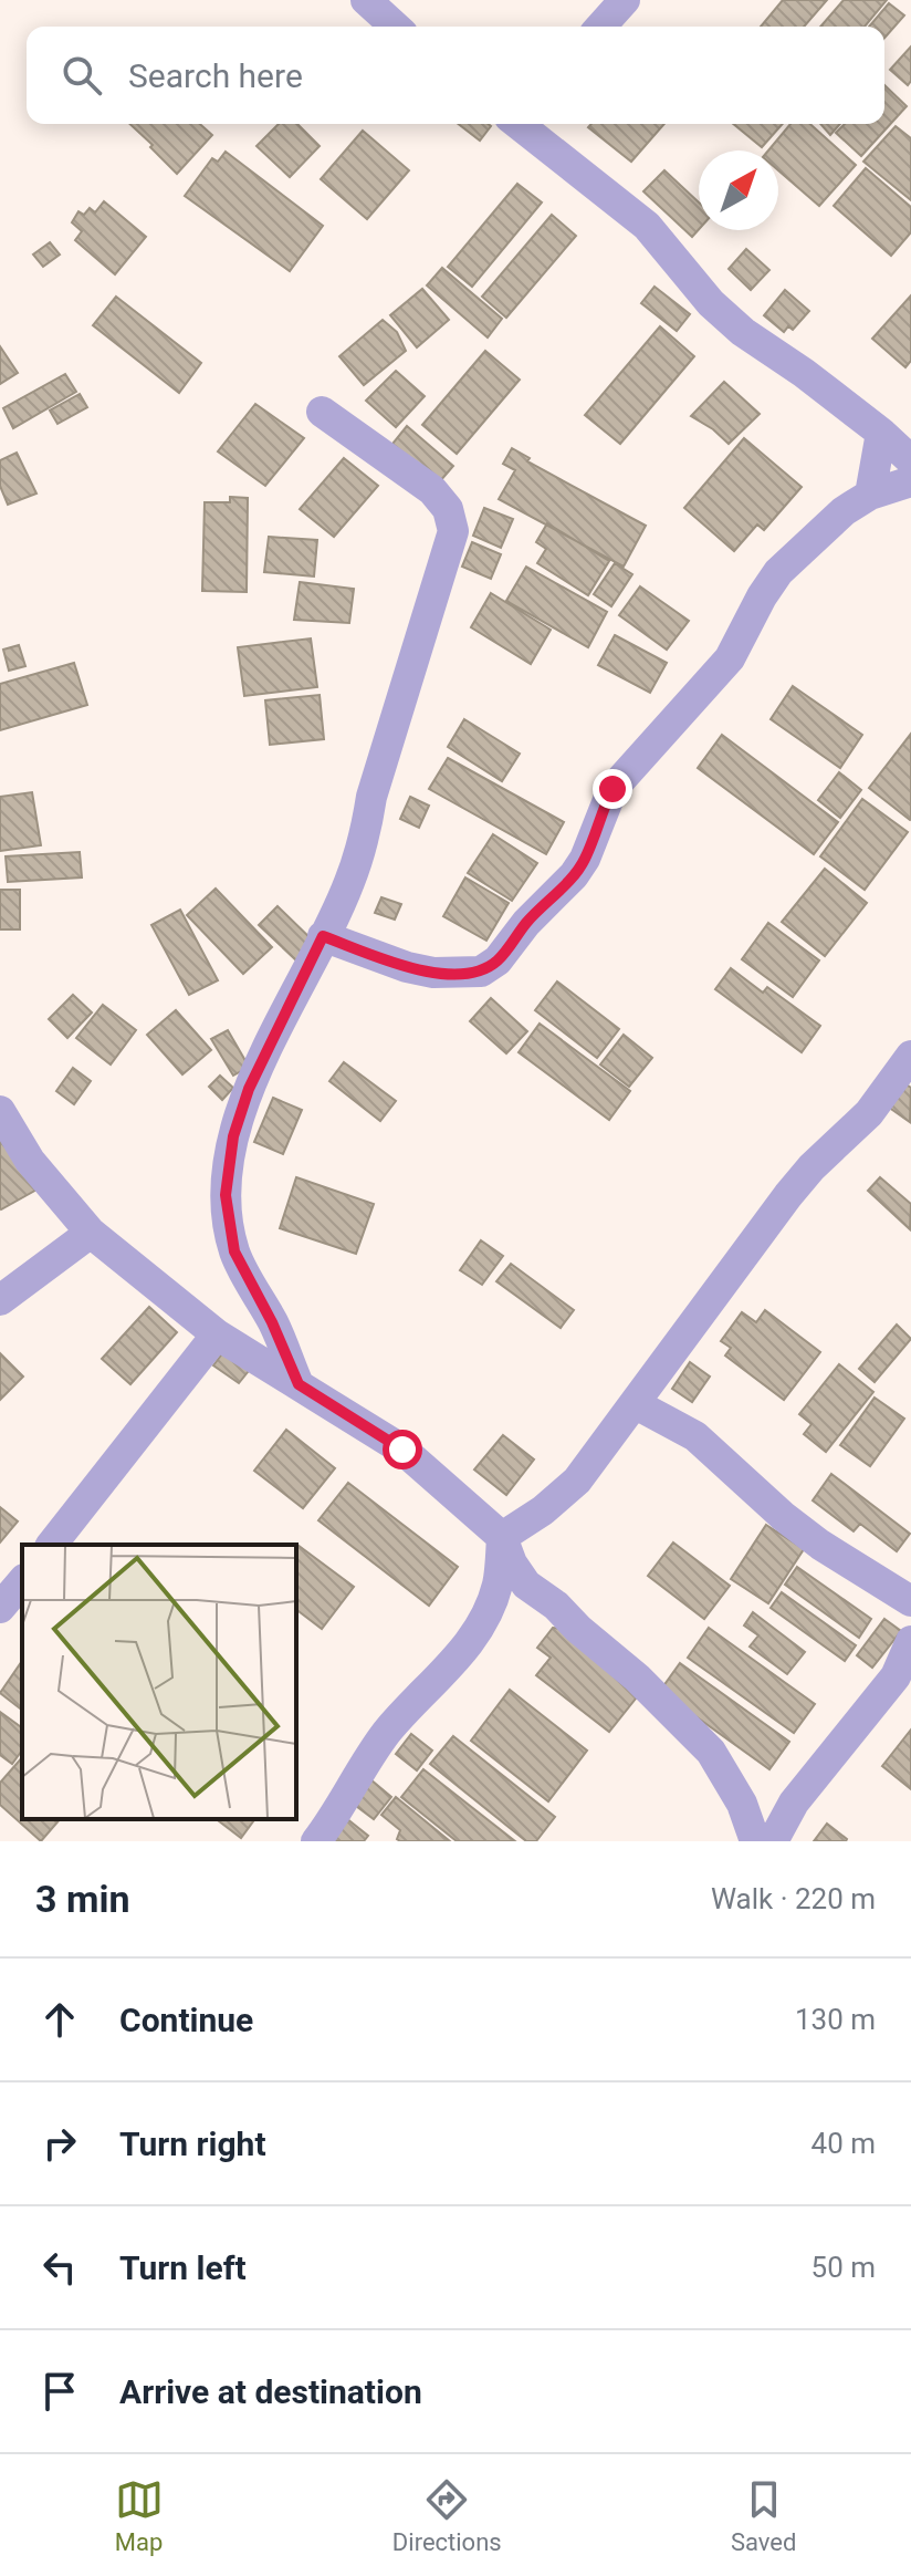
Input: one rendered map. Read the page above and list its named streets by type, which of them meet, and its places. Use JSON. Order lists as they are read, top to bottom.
{
  "north": "top right",
  "page": {
    "search": "Search here",
    "heading": ["3 min", "Walk · 220 m"],
    "list": [
      ["Continue", "130 m"],
      ["Turn right", "40 m"],
      ["Turn left", "50 m"],
      "Arrive at destination"
    ],
    "nav": ["Map", "Directions", "Saved"]
  }
}
